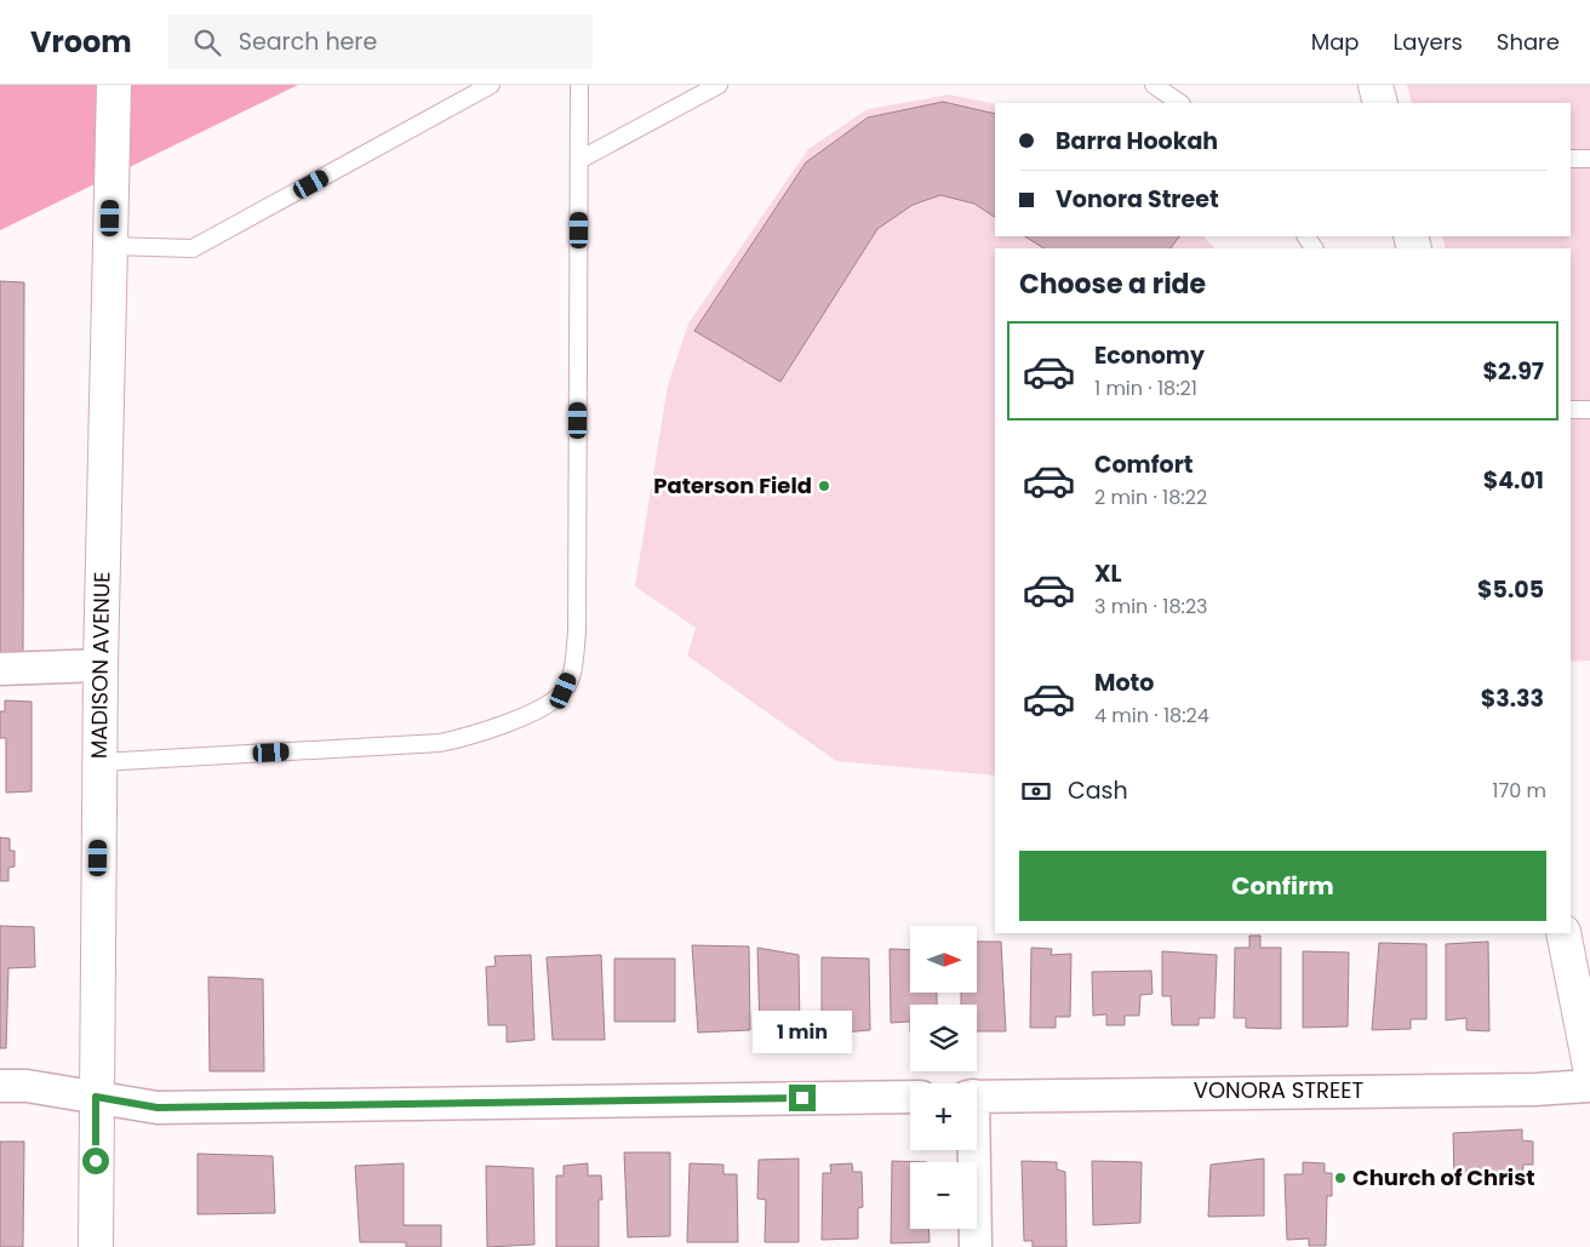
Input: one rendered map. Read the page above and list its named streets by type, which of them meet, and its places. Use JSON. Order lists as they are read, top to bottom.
{
  "streets": {
    "main road": ["MADISON AVENUE"],
    "street": ["VONORA STREET"]
  },
  "places": ["Paterson Field", "Church of Christ"],
  "north": "right",
  "page": {
    "header": "Vroom",
    "search": "Search here",
    "nav": ["Map", "Layers", "Share"],
    "banner": ["Barra Hookah", "Vonora Street"],
    "heading": "Choose a ride",
    "list": [
      {
        "name": "Economy",
        "note": "1 min · 18:21",
        "value": "$2.97"
      },
      {
        "name": "Comfort",
        "note": "2 min · 18:22",
        "value": "$4.01"
      },
      {
        "name": "XL",
        "note": "3 min · 18:23",
        "value": "$5.05"
      },
      {
        "name": "Moto",
        "note": "4 min · 18:24",
        "value": "$3.33"
      }
    ],
    "pay": ["Cash", "170 m"],
    "buttons": "Confirm",
    "map_buttons": ["+", "−"],
    "bubble": "1 min"
  }
}
